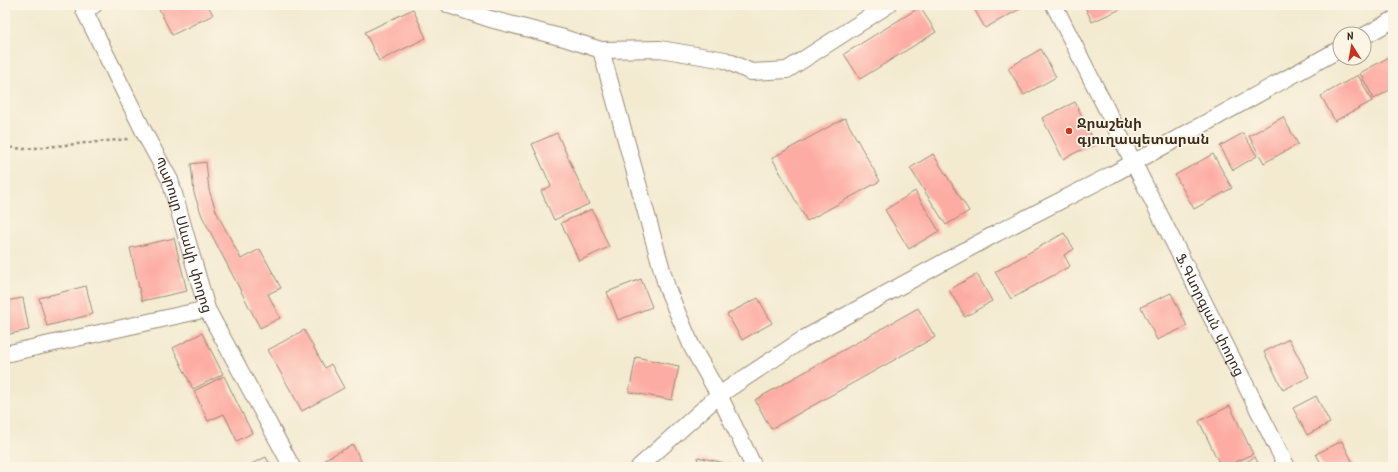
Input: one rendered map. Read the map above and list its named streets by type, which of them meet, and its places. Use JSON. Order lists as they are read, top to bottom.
{
  "streets": {
    "street": ["Պարույր Սևակի փողոց", "Ֆ.Գևորգյան փողոց"]
  },
  "places": ["Ջրաշենի գյուղապետարան"],
  "north": "top"
}
